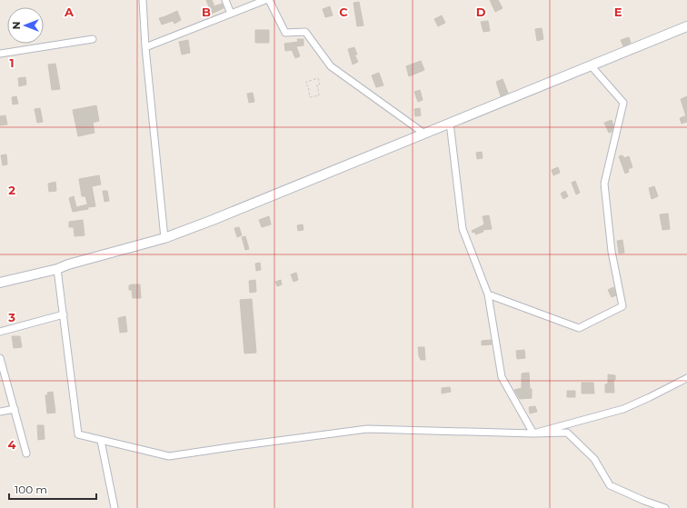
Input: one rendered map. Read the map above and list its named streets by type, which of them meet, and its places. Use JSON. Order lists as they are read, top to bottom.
{
  "scale_bar": "100 m",
  "north": "left",
  "grid": {
    "columns": [
      "A",
      "B",
      "C",
      "D",
      "E"
    ],
    "rows": [
      "1",
      "2",
      "3",
      "4"
    ]
  }
}
